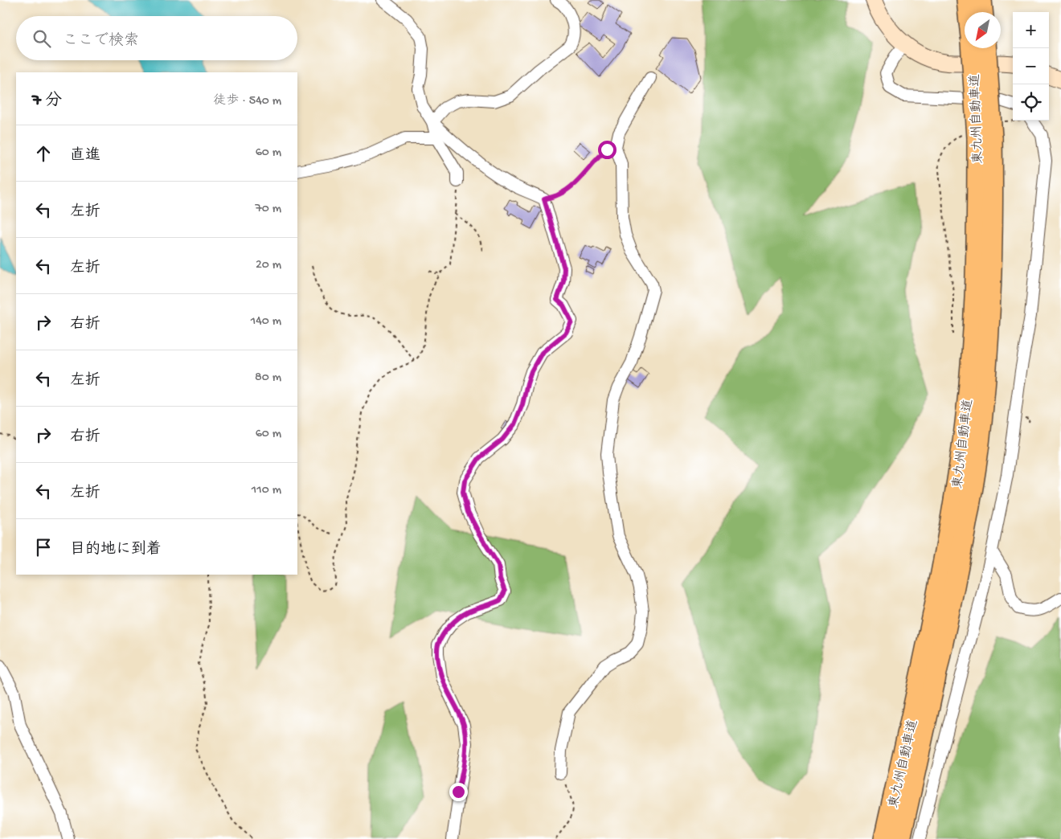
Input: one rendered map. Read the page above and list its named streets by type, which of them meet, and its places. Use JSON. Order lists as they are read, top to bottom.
{
  "streets": {
    "highway": ["東九州自動車道"]
  },
  "north": "bottom left",
  "page": {
    "map_buttons": ["+", "−"],
    "search": "ここで検索",
    "heading": ["7 分", "徒歩 · 540 m"],
    "list": [
      ["直進", "60 m"],
      ["左折", "70 m"],
      ["左折", "20 m"],
      ["右折", "140 m"],
      ["左折", "80 m"],
      ["右折", "60 m"],
      ["左折", "110 m"],
      "目的地に到着"
    ]
  }
}
